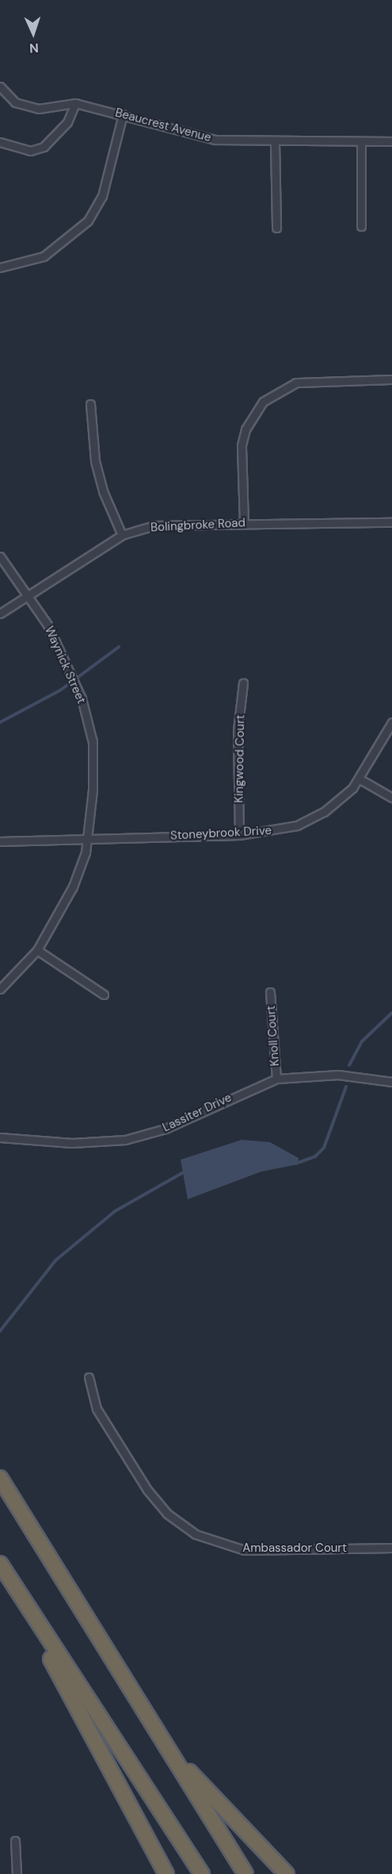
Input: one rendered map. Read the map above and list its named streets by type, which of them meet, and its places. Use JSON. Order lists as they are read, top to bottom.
{
  "streets": {
    "street": [
      "Beaucrest Avenue",
      "Bolingbroke Road",
      "Waynick Street",
      "Kingwood Court",
      "Stoneybrook Drive",
      "Knoll Court",
      "Lassiter Drive",
      "Ambassador Court"
    ]
  },
  "crossings": [
    ["Bolingbroke Road", "Waynick Street"],
    ["Waynick Street", "Stoneybrook Drive"],
    ["Kingwood Court", "Stoneybrook Drive"],
    ["Knoll Court", "Lassiter Drive"]
  ],
  "north": "bottom"
}
